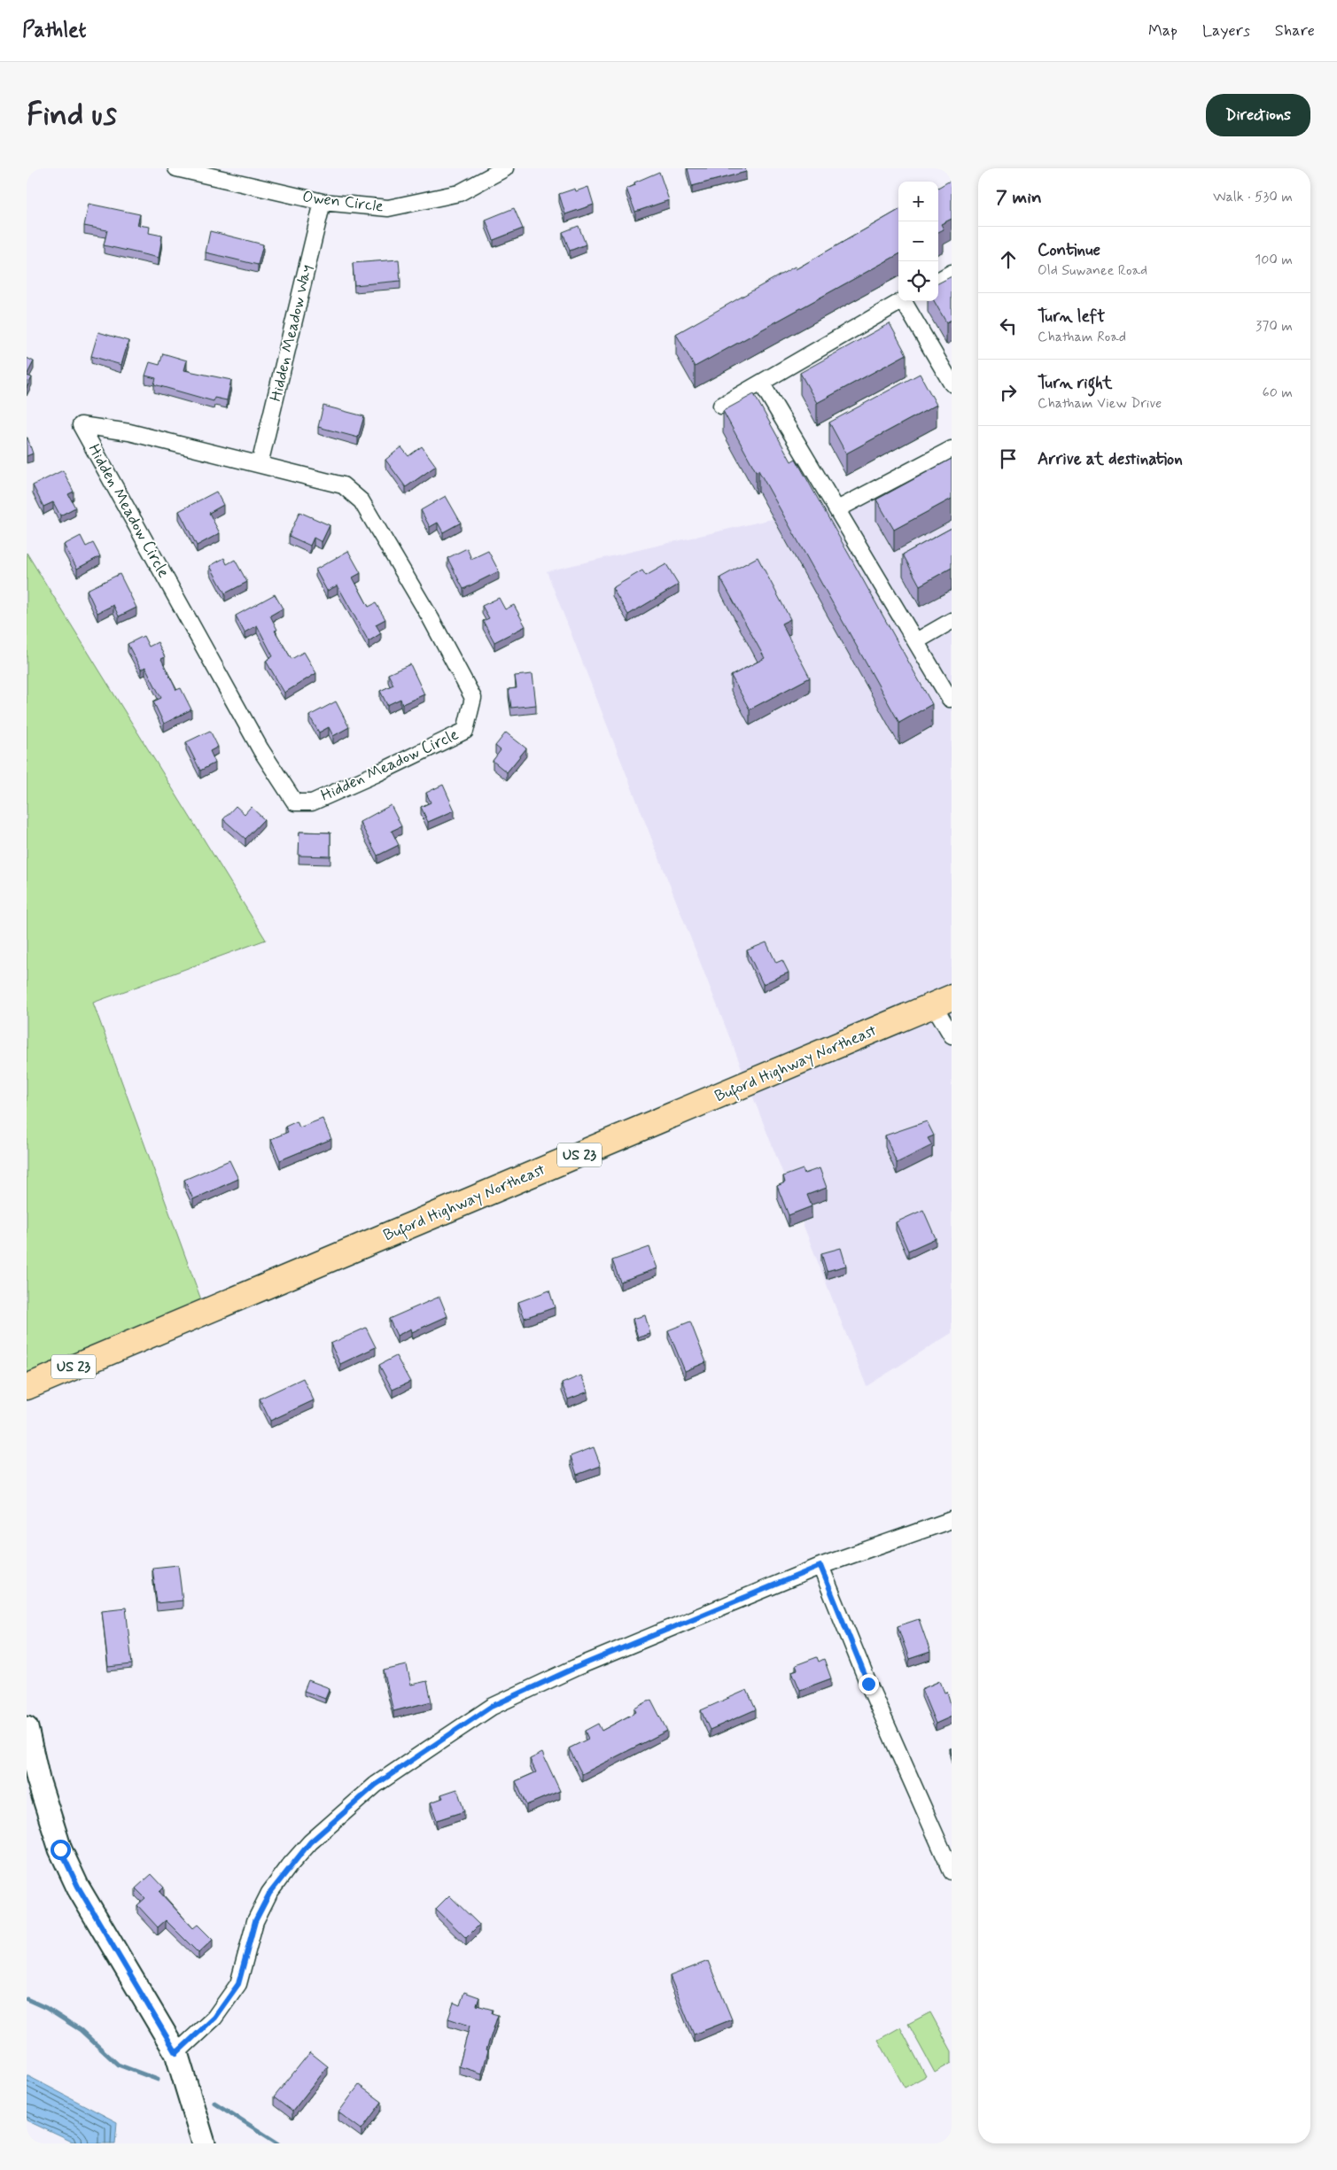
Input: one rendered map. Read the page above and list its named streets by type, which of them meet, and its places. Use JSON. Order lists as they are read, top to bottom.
{
  "streets": {
    "main road": ["Buford Highway Northeast", "US 23"],
    "street": ["Owen Circle", "Hidden Meadow Way", "Hidden Meadow Circle"]
  },
  "crossings": [
    ["Owen Circle", "Hidden Meadow Way"],
    ["Hidden Meadow Way", "Hidden Meadow Circle"]
  ],
  "page": {
    "header": "Pathlet",
    "nav": ["Map", "Layers", "Share"],
    "buttons": "Directions",
    "title": "Find us",
    "heading": ["7 min", "Walk · 530 m"],
    "map_buttons": ["+", "−"],
    "list": [
      ["Continue", "Old Suwanee Road", "100 m"],
      ["Turn left", "Chatham Road", "370 m"],
      ["Turn right", "Chatham View Drive", "60 m"],
      "Arrive at destination"
    ]
  }
}
